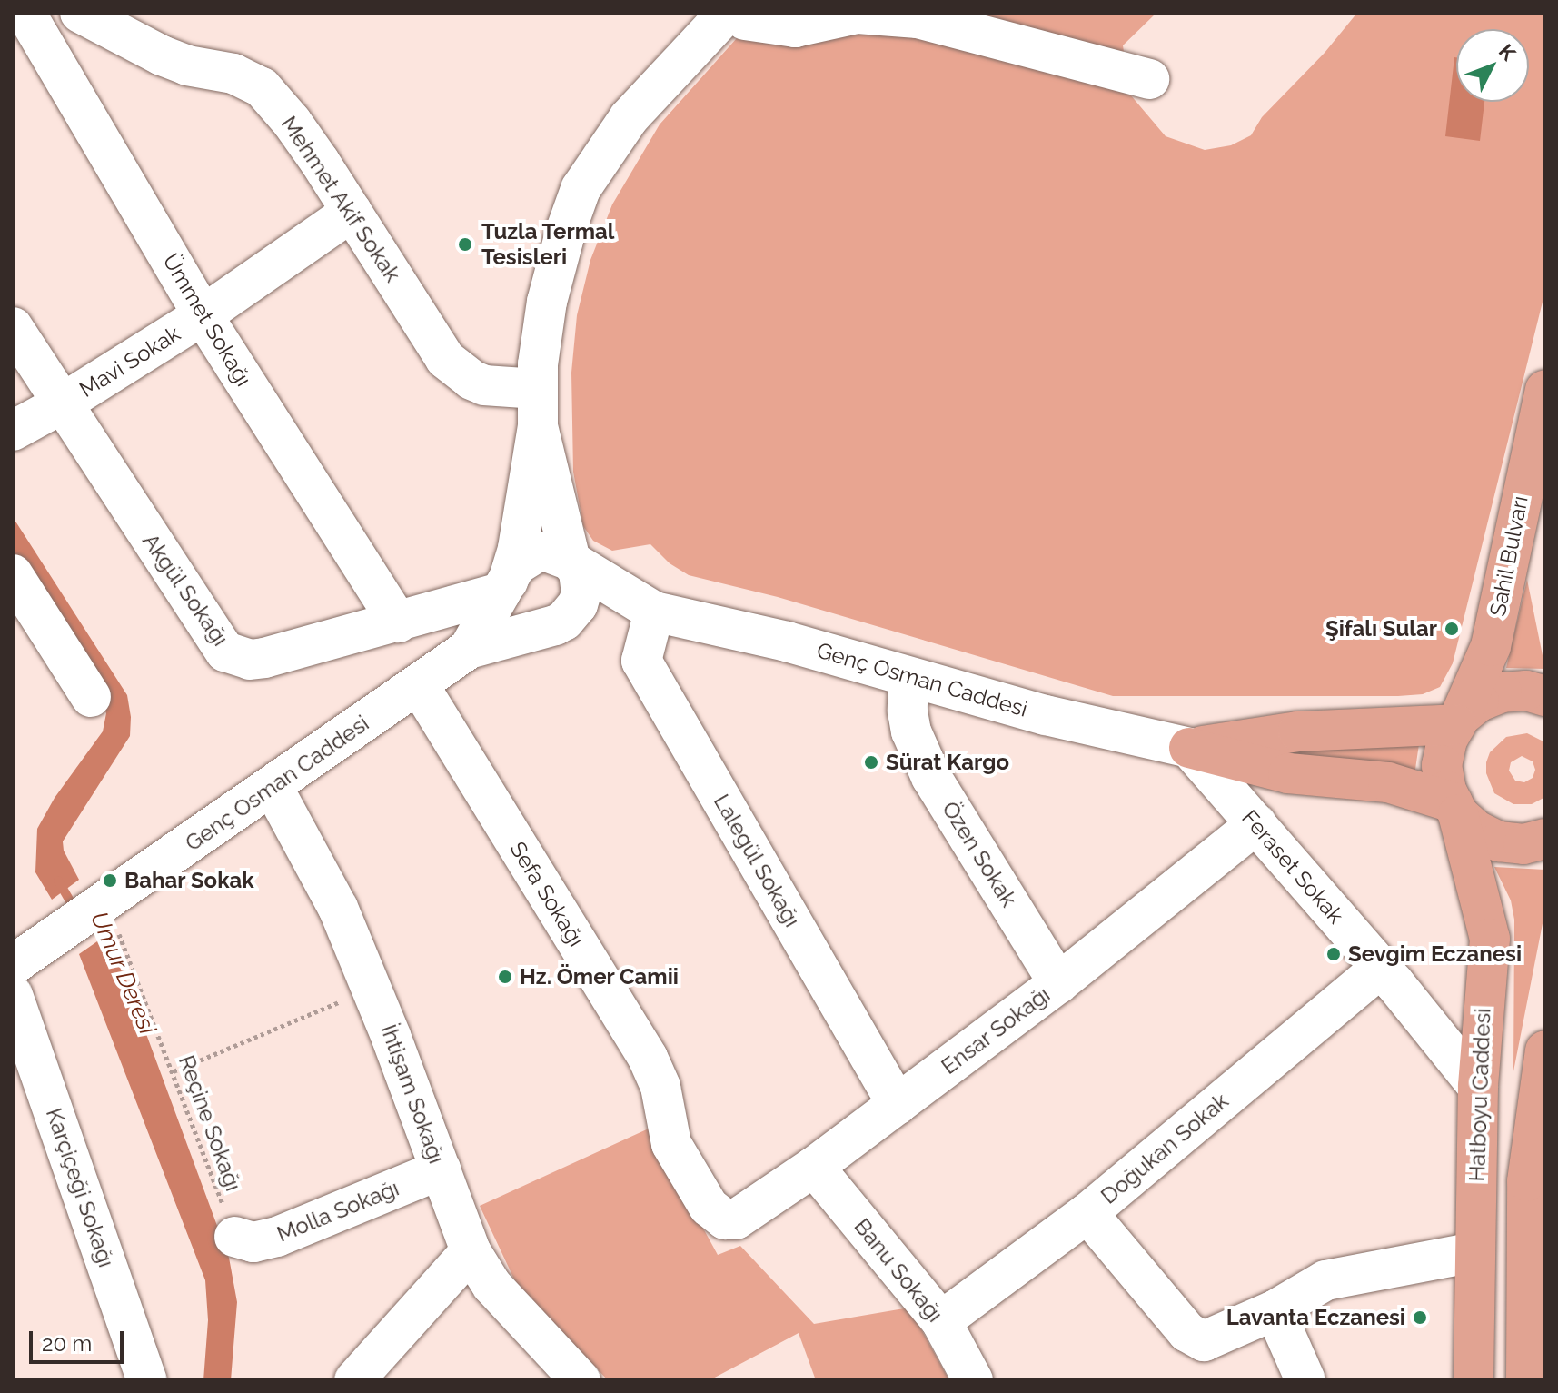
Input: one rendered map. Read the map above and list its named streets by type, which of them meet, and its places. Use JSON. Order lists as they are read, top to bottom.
{
  "streets": {
    "main road": ["Sahil Bulvarı", "Hatboyu Caddesi"],
    "street": [
      "Mehmet Akif Sokak",
      "Ümmet Sokağı",
      "Mavi Sokak",
      "Akgül Sokağı",
      "Genç Osman Caddesi",
      "Özen Sokak",
      "Lalegül Sokağı",
      "Feraset Sokak",
      "Sefa Sokağı",
      "Ensar Sokağı",
      "İhtişam Sokağı",
      "Doğukan Sokak",
      "Karçiçeği Sokağı",
      "Molla Sokağı",
      "Banu Sokağı"
    ],
    "path": ["Reçine Sokağı"]
  },
  "crossings": [
    ["Mehmet Akif Sokak", "Mavi Sokak"],
    ["Ümmet Sokağı", "Mavi Sokak"],
    ["Ümmet Sokağı", "Akgül Sokağı"],
    ["Mavi Sokak", "Akgül Sokağı"],
    ["Akgül Sokağı", "Genç Osman Caddesi"],
    ["Genç Osman Caddesi", "Özen Sokak"],
    ["Genç Osman Caddesi", "Lalegül Sokağı"],
    ["Genç Osman Caddesi", "Feraset Sokak"],
    ["Genç Osman Caddesi", "Sefa Sokağı"],
    ["Genç Osman Caddesi", "İhtişam Sokağı"],
    ["Genç Osman Caddesi", "Reçine Sokağı"],
    ["Özen Sokak", "Ensar Sokağı"],
    ["Lalegül Sokağı", "Ensar Sokağı"],
    ["Feraset Sokak", "Ensar Sokağı"],
    ["Feraset Sokak", "Hatboyu Caddesi"],
    ["Feraset Sokak", "Doğukan Sokak"],
    ["Sefa Sokağı", "Ensar Sokağı"],
    ["Ensar Sokağı", "Banu Sokağı"],
    ["İhtişam Sokağı", "Molla Sokağı"],
    ["Reçine Sokağı", "Molla Sokağı"],
    ["Doğukan Sokak", "Banu Sokağı"]
  ],
  "water": ["Umur Deresi"],
  "places": [
    "Tuzla Termal Tesisleri",
    "Şifalı Sular",
    "Sürat Kargo",
    "Bahar Sokak",
    "Sevgim Eczanesi",
    "Hz. Ömer Camii",
    "Lavanta Eczanesi"
  ],
  "scale_bar": "20 m",
  "north": "top right"
}
